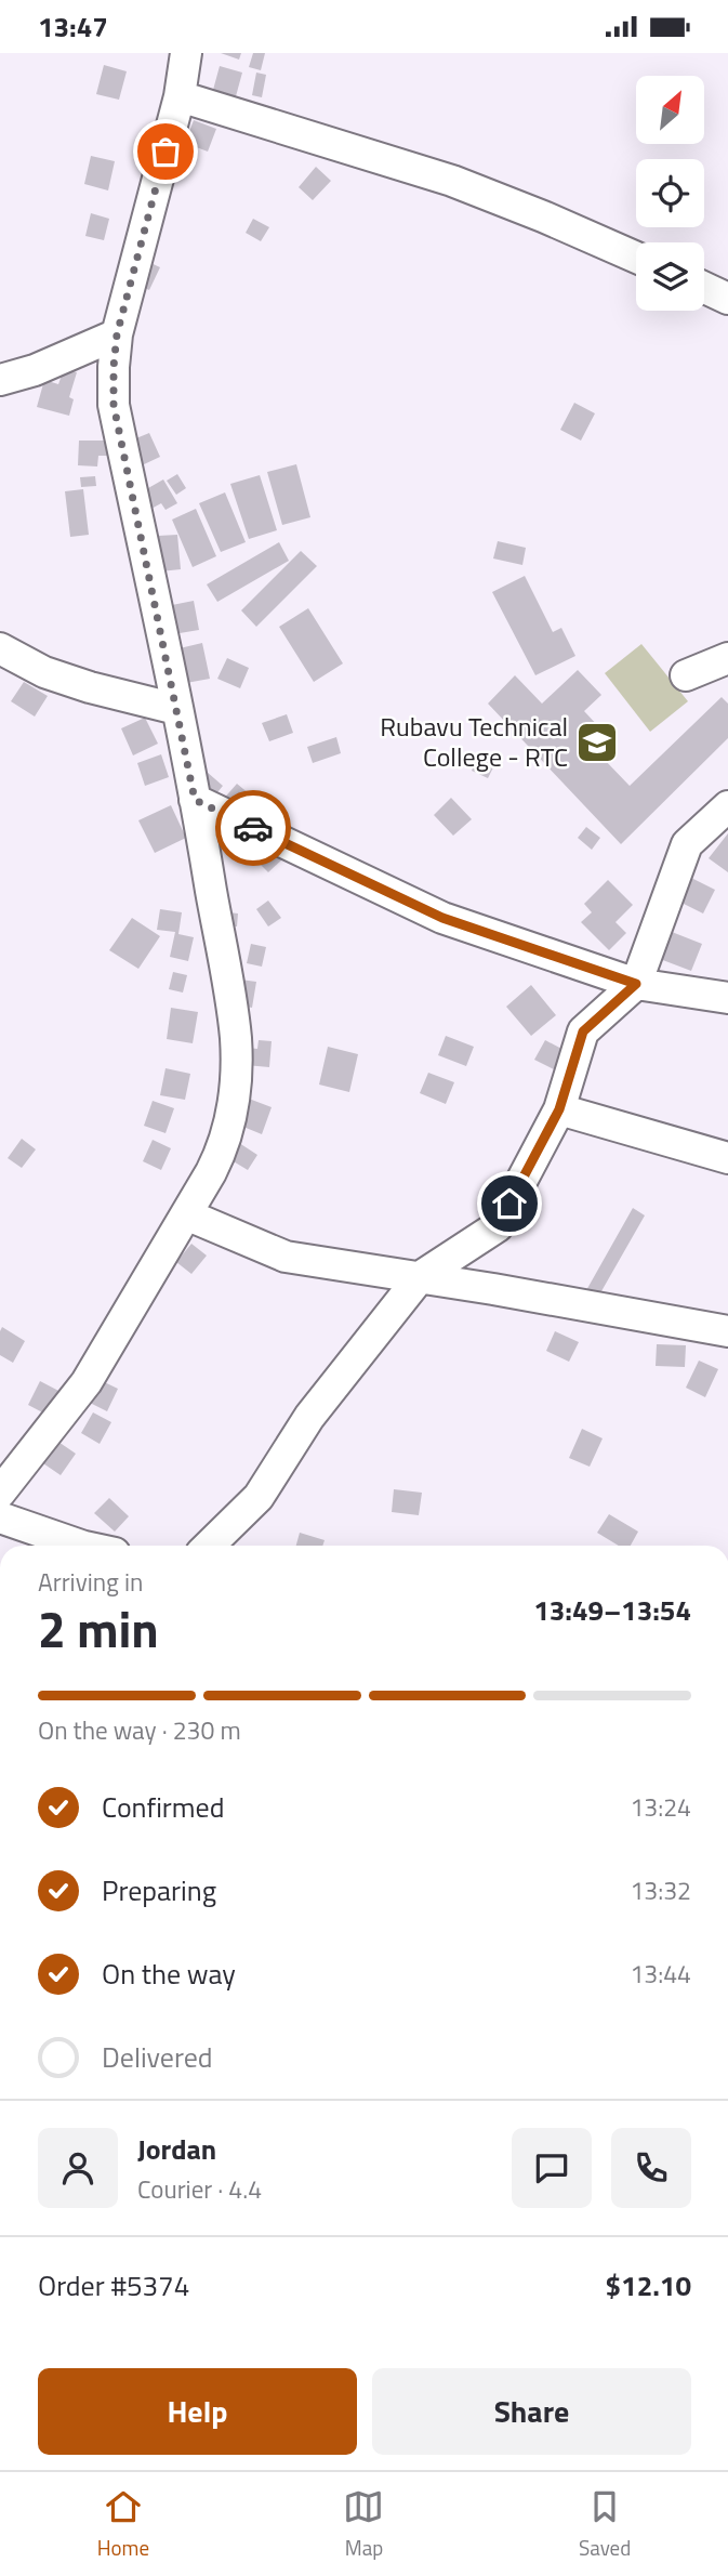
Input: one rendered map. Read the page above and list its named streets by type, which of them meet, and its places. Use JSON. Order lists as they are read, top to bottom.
{
  "places": {
    "school or university": ["Rubavu Technical College - RTC"]
  },
  "north": "top right",
  "page": {
    "status": "13:47",
    "heading": ["2 min", "Arriving in", "13:49–13:54"],
    "panel": [
      "Jordan",
      "Courier · 4.4",
      "Order #5374",
      "$12.10"
    ],
    "bar": "On the way · 230 m",
    "list": [
      ["Confirmed", "13:24"],
      ["Preparing", "13:32"],
      ["On the way", "13:44"],
      "Delivered"
    ],
    "buttons": ["Help", "Share"],
    "tabs": ["Home", "Map", "Saved"]
  }
}
